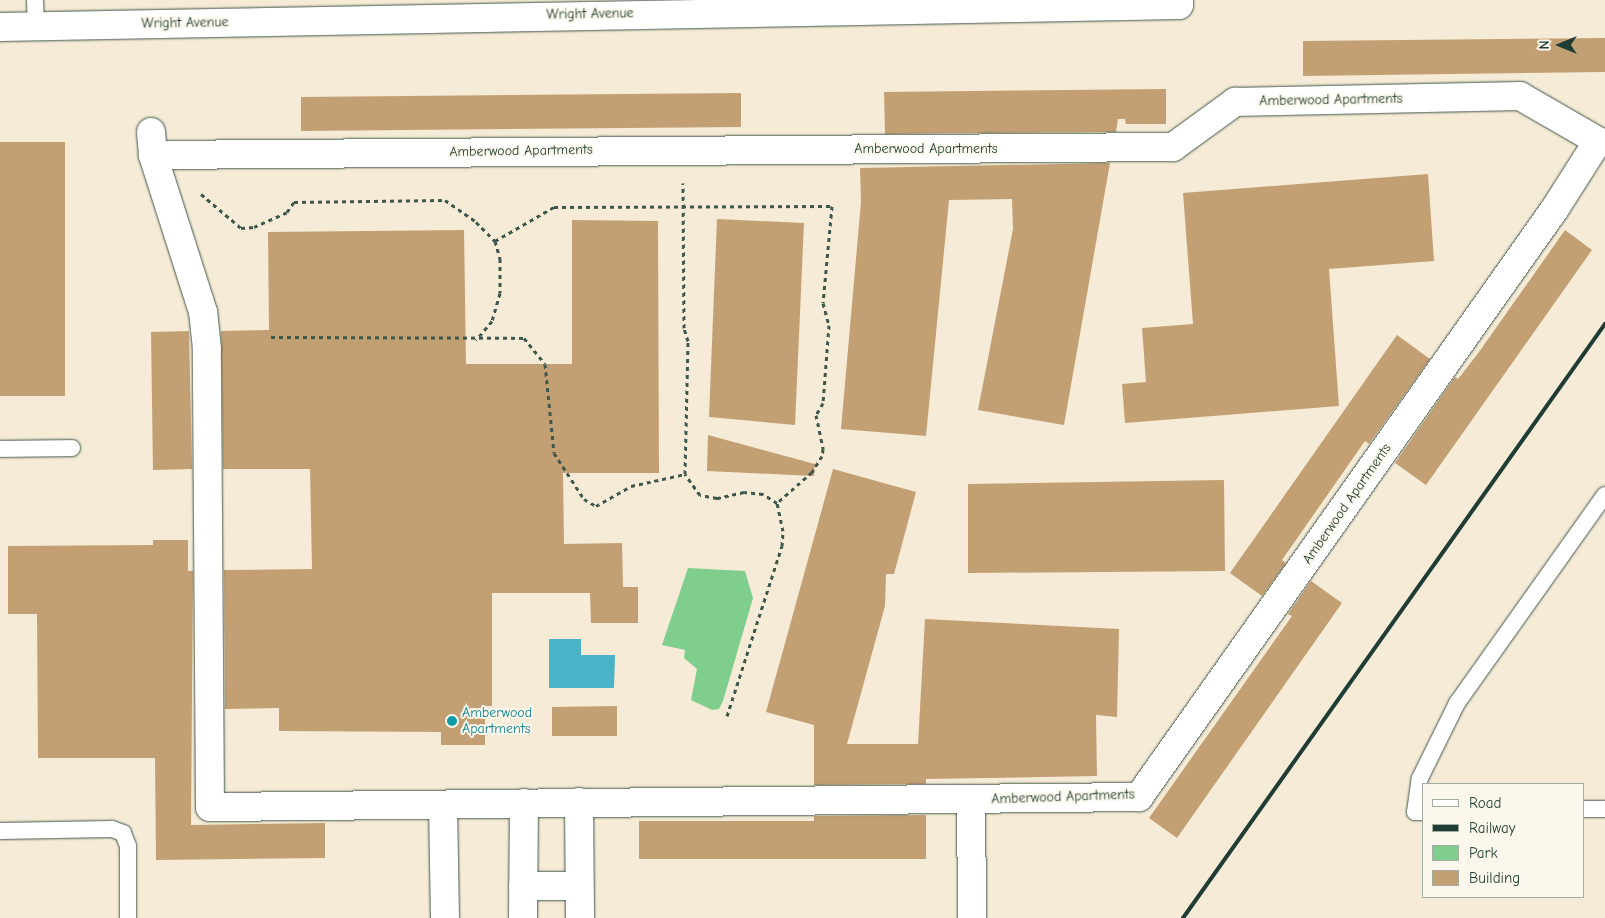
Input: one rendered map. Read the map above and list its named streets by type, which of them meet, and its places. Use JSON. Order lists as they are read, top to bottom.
{
  "streets": {
    "street": ["Wright Avenue", "Amberwood Apartments"]
  },
  "places": ["Amberwood Apartments"],
  "legend": [
    "Road",
    "Railway",
    "Park",
    "Building"
  ],
  "north": "left"
}
